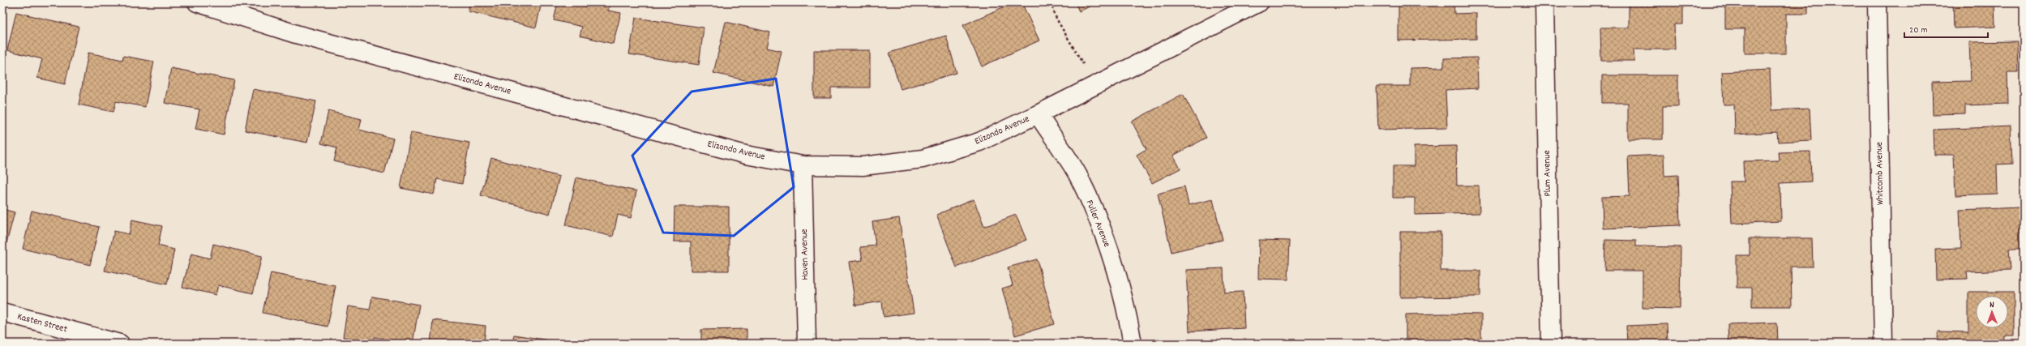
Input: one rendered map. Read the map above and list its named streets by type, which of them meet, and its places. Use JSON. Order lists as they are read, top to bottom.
{
  "streets": {
    "street": [
      "Elizondo Avenue",
      "Plum Avenue",
      "Whitcomb Avenue",
      "Fuller Avenue",
      "Haven Avenue",
      "Kasten Street"
    ]
  },
  "crossings": [
    ["Elizondo Avenue", "Fuller Avenue"],
    ["Elizondo Avenue", "Haven Avenue"]
  ],
  "scale_bar": "20 m",
  "north": "top"
}
